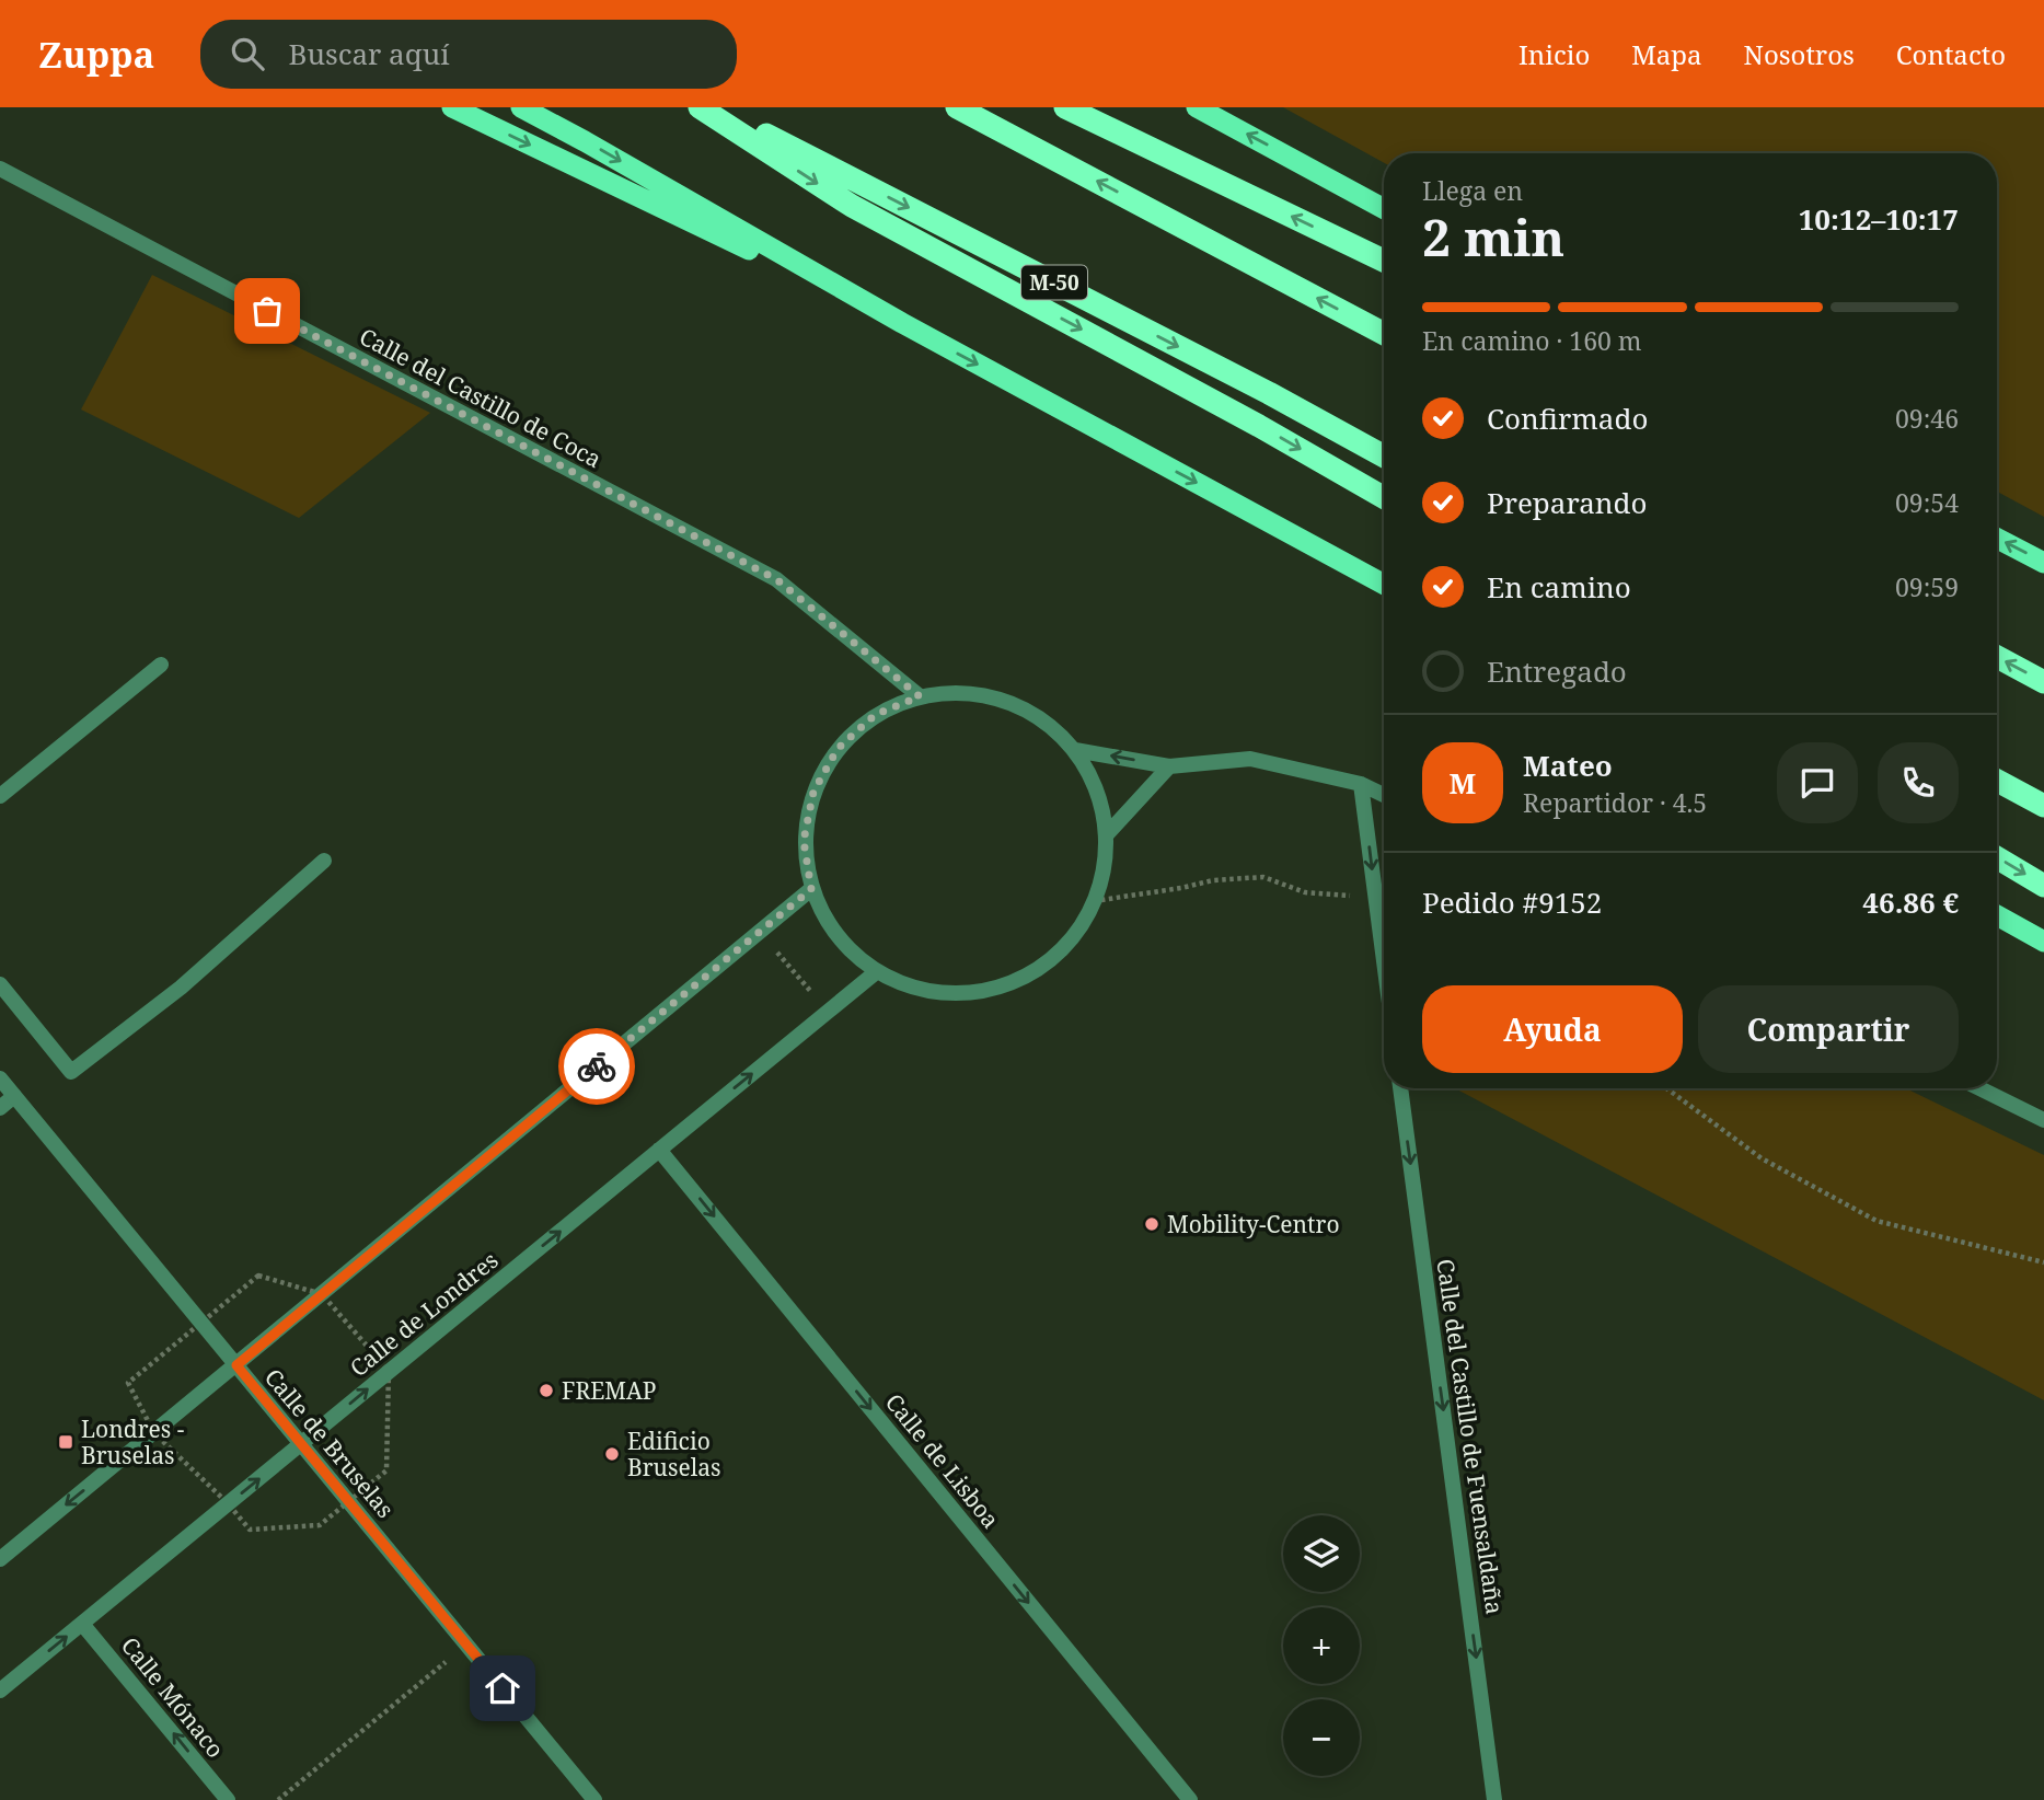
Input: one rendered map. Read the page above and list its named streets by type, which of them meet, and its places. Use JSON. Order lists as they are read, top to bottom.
{
  "streets": {
    "highway": ["M-50"],
    "street": [
      "Calle del Castillo de Coca",
      "Calle de Londres",
      "Calle del Castillo de Fuensaldaña",
      "Calle de Bruselas",
      "Calle de Lisboa",
      "Calle Mónaco"
    ]
  },
  "crossings": [
    ["Calle de Londres", "Calle de Bruselas"],
    ["Calle de Londres", "Calle de Lisboa"],
    ["Calle de Londres", "Calle Mónaco"]
  ],
  "one_way": ["Calle del Castillo de Fuensaldaña", "Calle de Lisboa", "Calle Mónaco"],
  "places": {
    "other": ["Mobility-Centro", "FREMAP", "Edificio Bruselas"],
    "transit": ["Londres - Bruselas"]
  },
  "page": {
    "header": "Zuppa",
    "search": "Buscar aquí",
    "nav": [
      "Inicio",
      "Mapa",
      "Nosotros",
      "Contacto"
    ],
    "heading": ["2 min", "Llega en", "10:12–10:17"],
    "panel": [
      "Mateo",
      "Repartidor · 4.5",
      "Pedido #9152",
      "46.86 €"
    ],
    "bar": "En camino · 160 m",
    "list": [
      ["Confirmado", "09:46"],
      ["Preparando", "09:54"],
      ["En camino", "09:59"],
      "Entregado"
    ],
    "round": "M",
    "buttons": ["Ayuda", "Compartir"],
    "map_buttons": ["+", "−"]
  }
}
